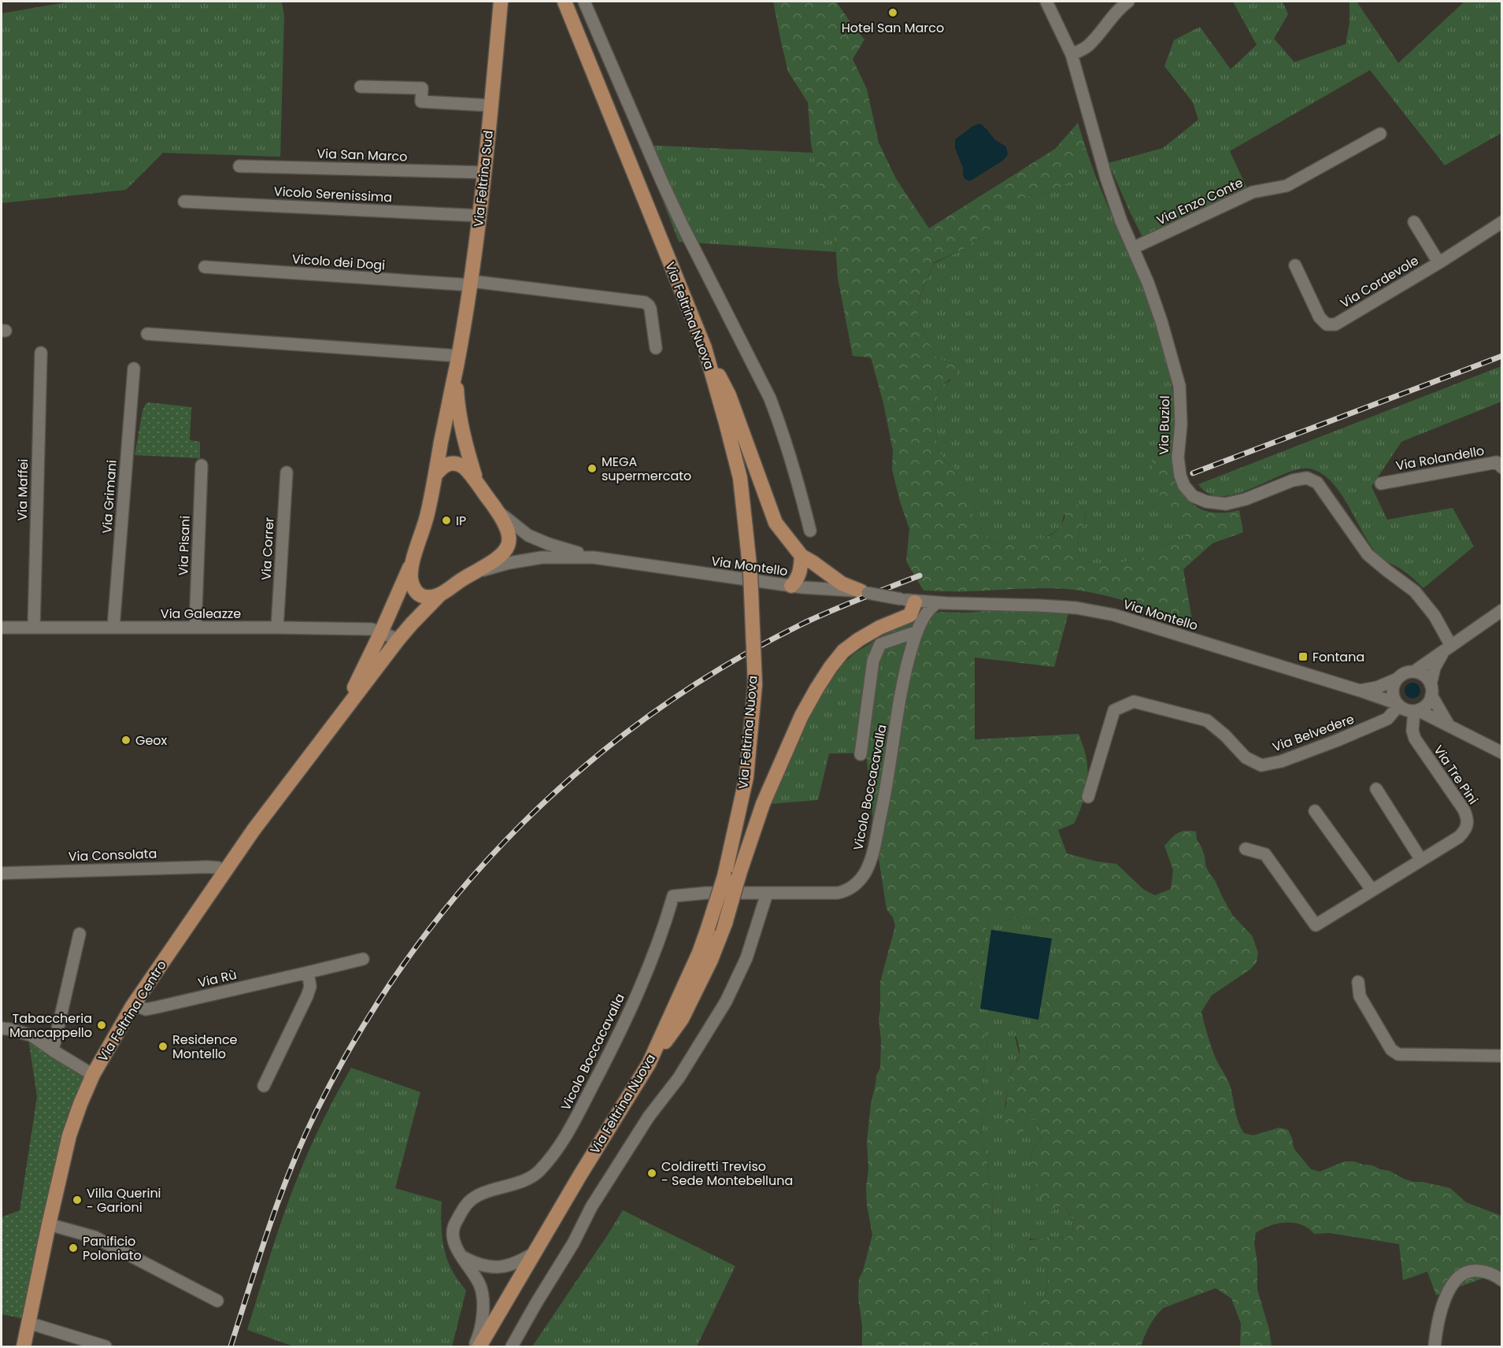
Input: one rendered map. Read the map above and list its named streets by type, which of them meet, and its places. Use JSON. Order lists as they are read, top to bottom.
{
  "streets": {
    "main road": ["Via Feltrina Sud", "Via Feltrina Nuova", "Via Feltrina Centro"],
    "street": [
      "Via San Marco",
      "Vicolo Serenissima",
      "Via Enzo Conte",
      "Vicolo dei Dogi",
      "Via Cordevole",
      "Via Buziol",
      "Via Rolandello",
      "Via Maffei",
      "Via Grimani",
      "Via Pisani",
      "Via Correr",
      "Via Montello",
      "Via Galeazze",
      "Via Belvedere",
      "Via Tre Pini",
      "Vicolo Boccacavalla",
      "Via Consolata",
      "Via Rù"
    ]
  },
  "crossings": [
    ["Via San Marco", "Via Feltrina Sud"],
    ["Via Feltrina Sud", "Vicolo Serenissima"],
    ["Via Feltrina Sud", "Vicolo dei Dogi"],
    ["Via Enzo Conte", "Via Buziol"],
    ["Via Maffei", "Via Galeazze"],
    ["Via Grimani", "Via Galeazze"],
    ["Via Pisani", "Via Galeazze"],
    ["Via Correr", "Via Galeazze"],
    ["Via Montello", "Via Belvedere"],
    ["Via Montello", "Via Tre Pini"],
    ["Via Montello", "Vicolo Boccacavalla"],
    ["Via Galeazze", "Via Feltrina Centro"],
    ["Via Belvedere", "Via Tre Pini"],
    ["Via Consolata", "Via Feltrina Centro"],
    ["Via Rù", "Via Feltrina Centro"]
  ],
  "places": {
    "other": [
      "Hotel San Marco",
      "MEGA supermercato",
      "IP",
      "Geox",
      "Tabaccheria Mancappello",
      "Residence Montello",
      "Coldiretti Treviso - Sede Montebelluna",
      "Villa Querini - Garioni",
      "Panificio Poloniato"
    ],
    "transit": ["Fontana"]
  }
}
